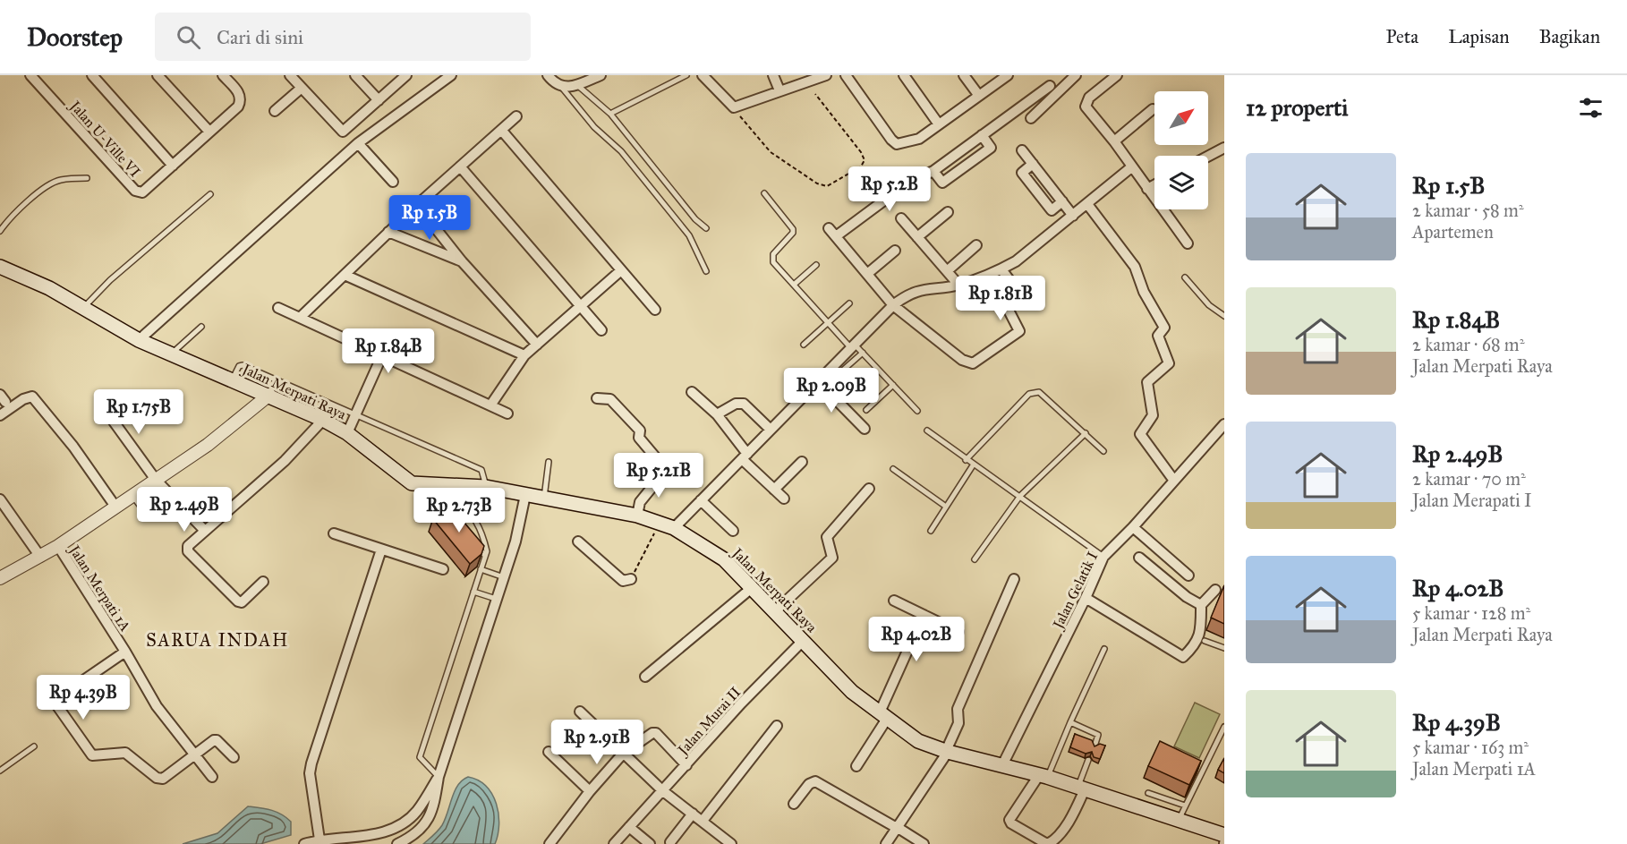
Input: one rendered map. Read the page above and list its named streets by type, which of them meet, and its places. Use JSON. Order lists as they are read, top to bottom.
{
  "streets": {
    "main road": ["Jalan Merpati Raya"],
    "street": [
      "Jalan U-Ville VI",
      "Jalan Merpati 1A",
      "Jalan Gelatik I",
      "Jalan Murai II"
    ]
  },
  "crossings": [
    ["Jalan Merpati Raya", "Jalan Gelatik I"],
    ["Jalan Merpati Raya", "Jalan Murai II"]
  ],
  "districts": ["SARUA INDAH"],
  "north": "top right",
  "page": {
    "header": "Doorstep",
    "search": "Cari di sini",
    "nav": ["Peta", "Lapisan", "Bagikan"],
    "heading": "12 properti",
    "list": [
      {
        "name": "Rp 1.5B",
        "note": "2 kamar · 58 m² · Apartemen"
      },
      {
        "name": "Rp 1.84B",
        "note": "2 kamar · 68 m² · Jalan Merpati Raya"
      },
      {
        "name": "Rp 2.49B",
        "note": "2 kamar · 70 m² · Jalan Merapati I"
      },
      {
        "name": "Rp 4.02B",
        "note": "5 kamar · 128 m² · Jalan Merpati Raya"
      },
      {
        "name": "Rp 4.39B",
        "note": "5 kamar · 163 m² · Jalan Merpati 1A"
      }
    ],
    "price": [
      "Rp 5.2B",
      "Rp 1.5B",
      "Rp 1.81B",
      "Rp 1.84B",
      "Rp 2.09B",
      "Rp 1.75B",
      "Rp 5.21B",
      "Rp 2.49B",
      "Rp 2.73B",
      "Rp 4.02B",
      "Rp 4.39B",
      "Rp 2.91B"
    ]
  }
}
